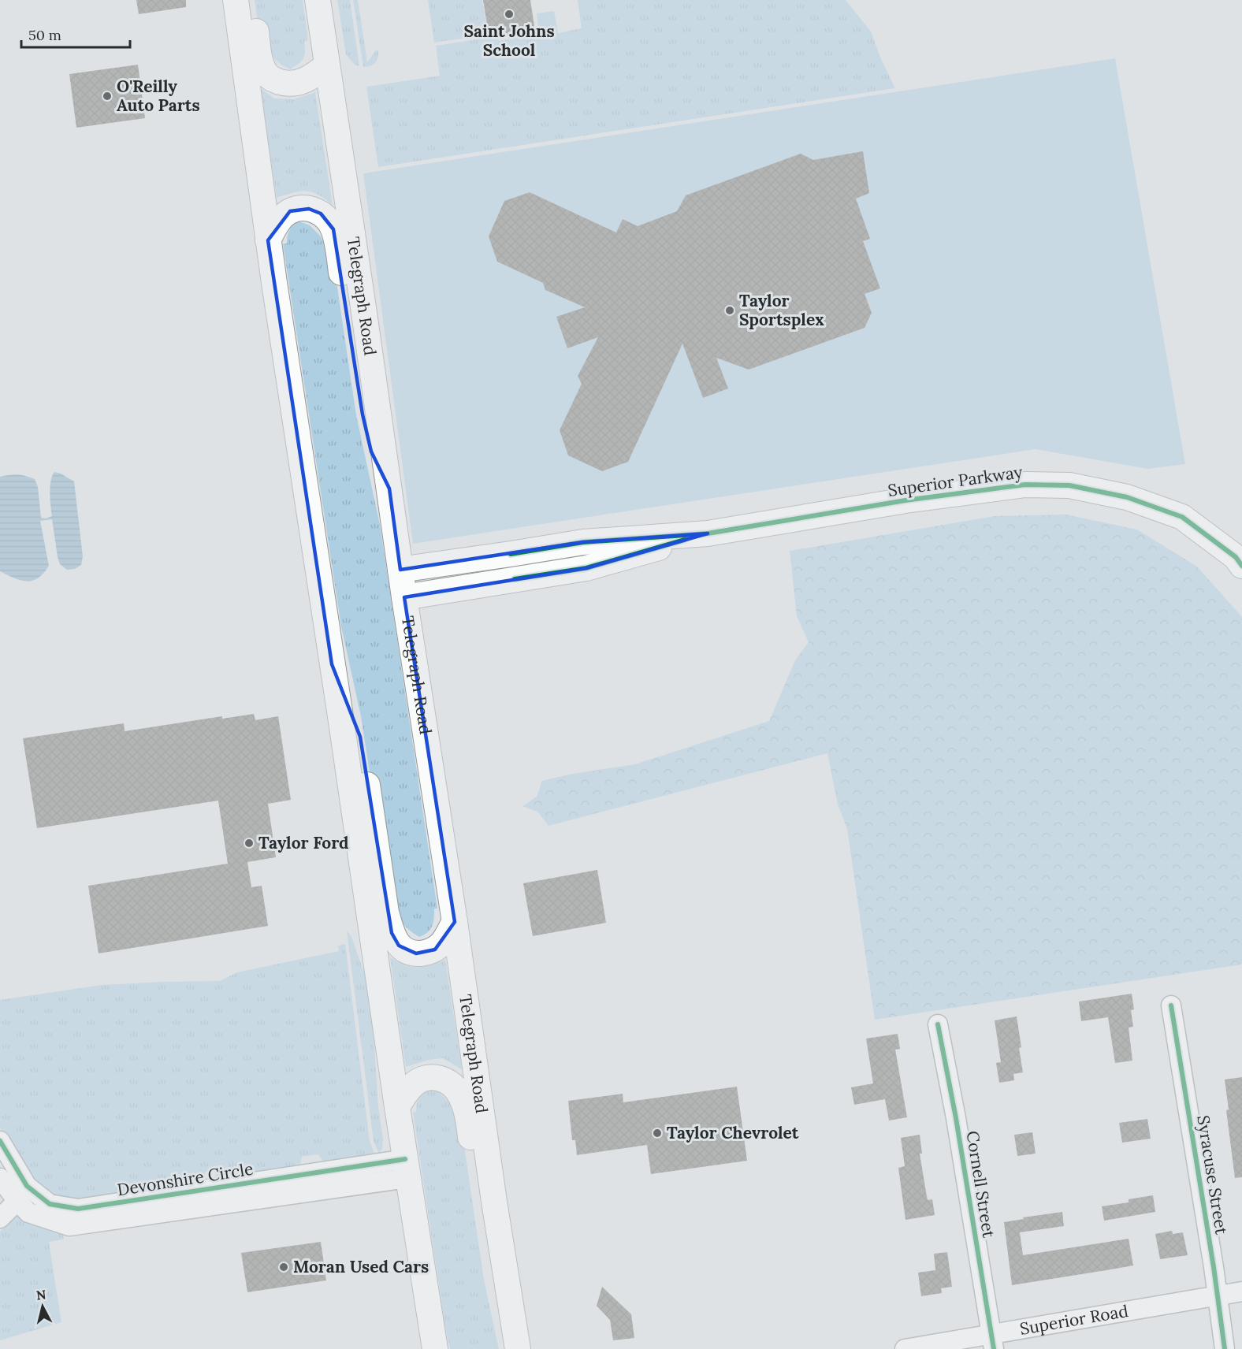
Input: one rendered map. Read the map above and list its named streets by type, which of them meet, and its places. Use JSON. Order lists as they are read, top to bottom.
{
  "streets": {
    "main road": ["Telegraph Road", "Superior Parkway"],
    "street": [
      "Syracuse Street",
      "Devonshire Circle",
      "Cornell Street",
      "Superior Road"
    ]
  },
  "crossings": [
    ["Telegraph Road", "Superior Parkway"],
    ["Syracuse Street", "Superior Road"],
    ["Cornell Street", "Superior Road"]
  ],
  "places": [
    "Saint Johns School",
    "O'Reilly Auto Parts",
    "Taylor Sportsplex",
    "Taylor Ford",
    "Taylor Chevrolet",
    "Moran Used Cars"
  ],
  "scale_bar": "50 m",
  "north": "top"
}
